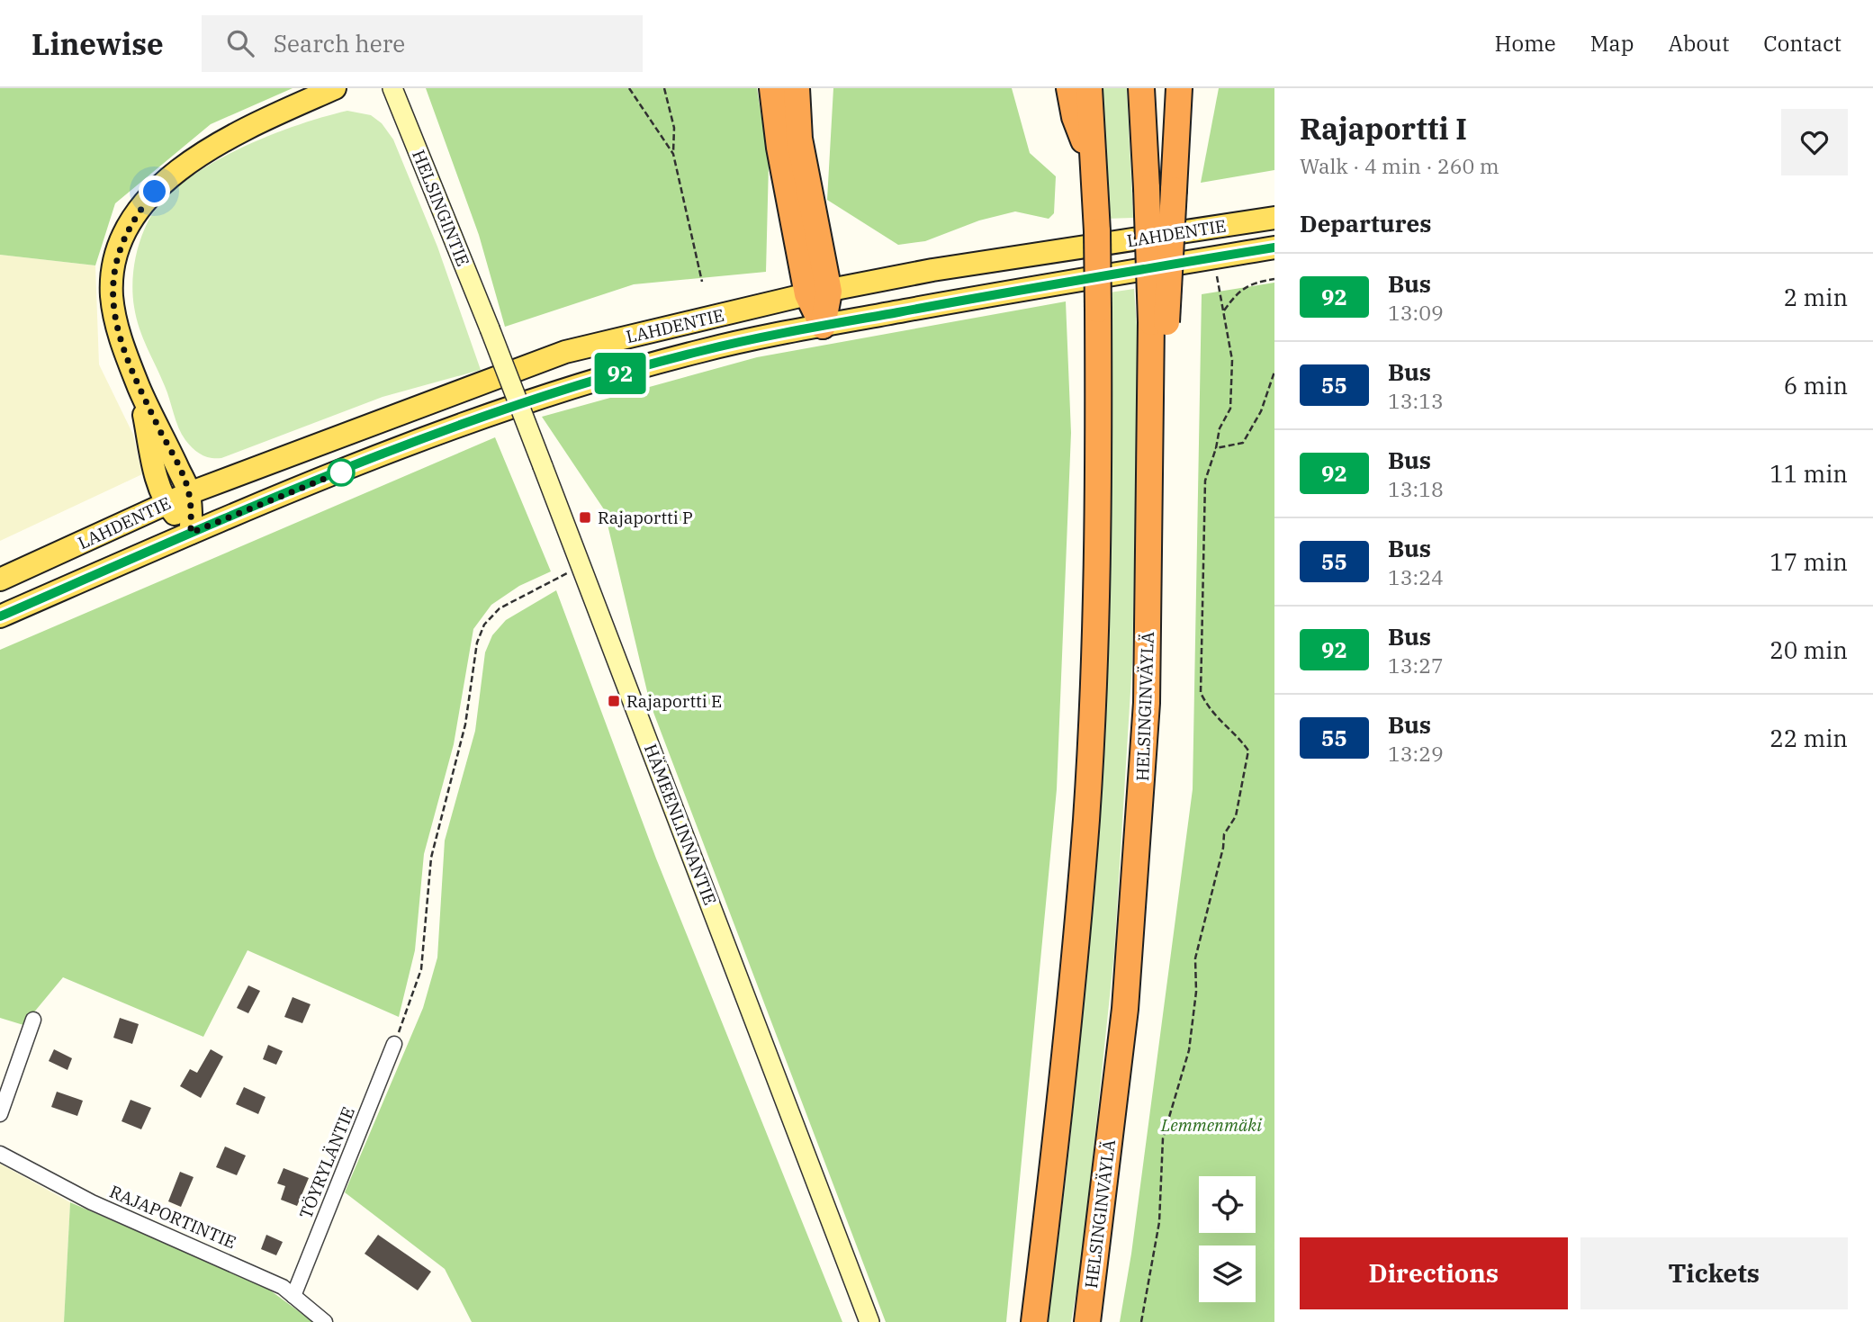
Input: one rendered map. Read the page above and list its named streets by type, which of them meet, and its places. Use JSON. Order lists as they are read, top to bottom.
{
  "streets": {
    "highway": ["HELSINGINVÄYLÄ"],
    "main road": ["HELSINGINTIE", "LAHDENTIE", "HÄMEENLINNANTIE"],
    "street": ["TÖYRYLÄNTIE", "RAJAPORTINTIE"]
  },
  "crossings": [
    ["HELSINGINTIE", "HÄMEENLINNANTIE"],
    ["TÖYRYLÄNTIE", "RAJAPORTINTIE"]
  ],
  "parks": ["Lemmenmäki"],
  "places": {
    "transit": ["Rajaportti P", "Rajaportti E"]
  },
  "lines": ["bus line 92"],
  "page": {
    "header": "Linewise",
    "search": "Search here",
    "nav": [
      "Home",
      "Map",
      "About",
      "Contact"
    ],
    "on_map": "92",
    "heading": [
      ["Rajaportti I", "Walk · 4 min · 260 m"],
      "Departures"
    ],
    "list": [
      {
        "mark": "92",
        "name": "Bus",
        "note": "13:09",
        "value": "2 min"
      },
      {
        "mark": "55",
        "name": "Bus",
        "note": "13:13",
        "value": "6 min"
      },
      {
        "mark": "92",
        "name": "Bus",
        "note": "13:18",
        "value": "11 min"
      },
      {
        "mark": "55",
        "name": "Bus",
        "note": "13:24",
        "value": "17 min"
      },
      {
        "mark": "92",
        "name": "Bus",
        "note": "13:27",
        "value": "20 min"
      },
      {
        "mark": "55",
        "name": "Bus",
        "note": "13:29",
        "value": "22 min"
      }
    ],
    "buttons": ["Directions", "Tickets"]
  }
}
